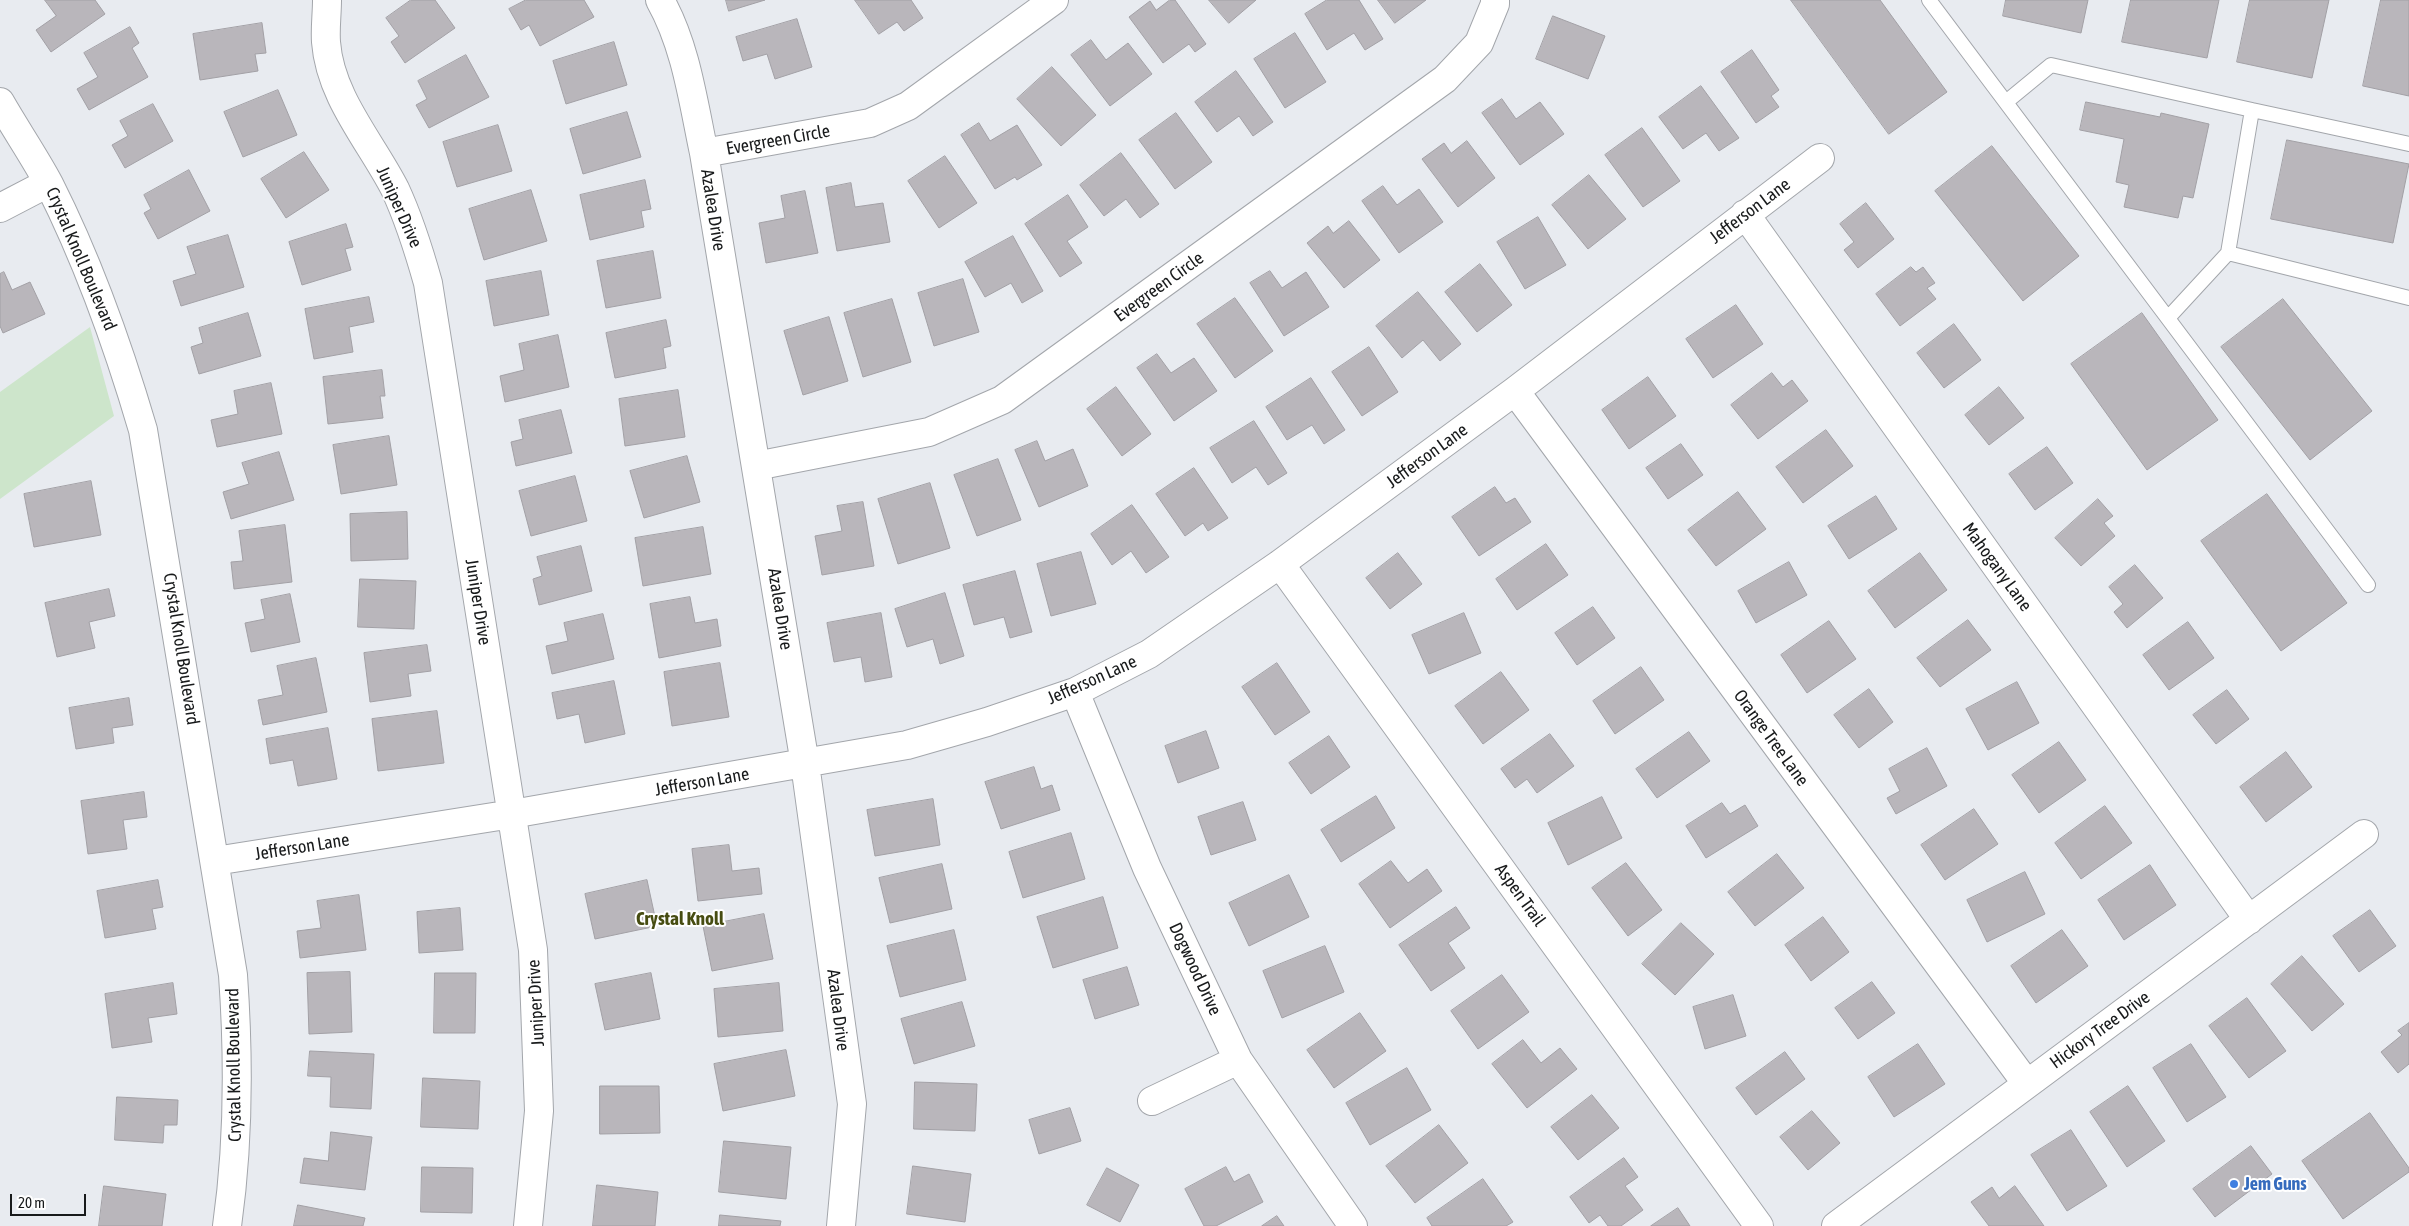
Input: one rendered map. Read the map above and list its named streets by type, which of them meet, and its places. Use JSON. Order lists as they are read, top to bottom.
{
  "streets": {
    "street": [
      "Evergreen Circle",
      "Juniper Drive",
      "Azalea Drive",
      "Jefferson Lane",
      "Crystal Knoll Boulevard",
      "Mahogany Lane",
      "Orange Tree Lane",
      "Aspen Trail",
      "Dogwood Drive",
      "Hickory Tree Drive"
    ]
  },
  "crossings": [
    ["Evergreen Circle", "Azalea Drive"],
    ["Juniper Drive", "Jefferson Lane"],
    ["Azalea Drive", "Jefferson Lane"],
    ["Jefferson Lane", "Crystal Knoll Boulevard"],
    ["Jefferson Lane", "Mahogany Lane"],
    ["Jefferson Lane", "Orange Tree Lane"],
    ["Jefferson Lane", "Aspen Trail"],
    ["Jefferson Lane", "Dogwood Drive"],
    ["Mahogany Lane", "Hickory Tree Drive"],
    ["Orange Tree Lane", "Hickory Tree Drive"]
  ],
  "districts": ["Crystal Knoll"],
  "places": ["Jem Guns"],
  "scale_bar": "20 m"
}
